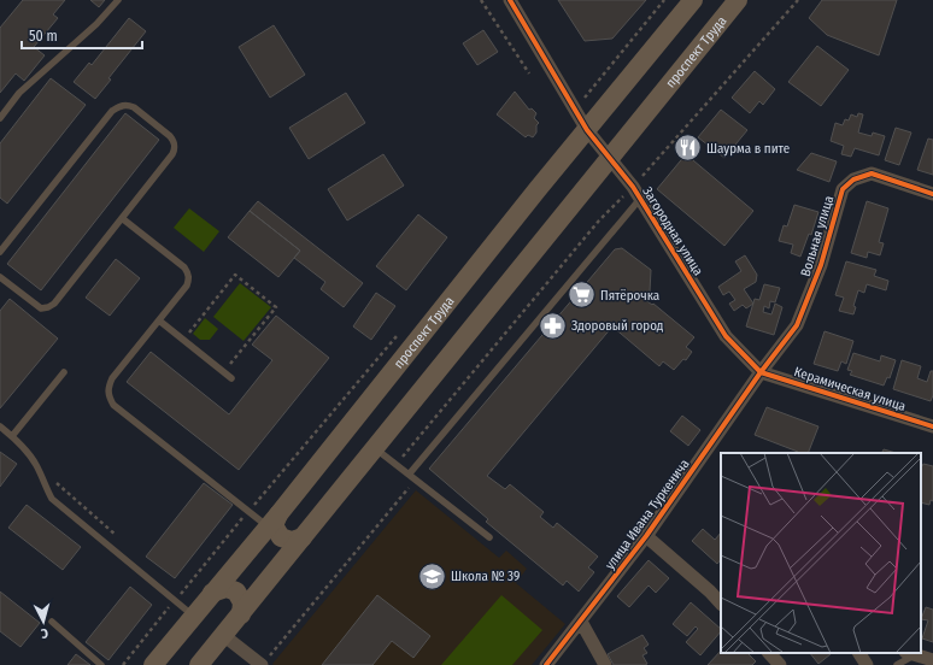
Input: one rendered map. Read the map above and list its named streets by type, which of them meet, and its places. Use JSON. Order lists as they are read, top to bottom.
{
  "streets": {
    "main road": ["проспект Труда"],
    "street": [
      "Загородная улица",
      "Вольная улица",
      "Керамическая улица",
      "улица Ивана Туркенича"
    ]
  },
  "crossings": [
    ["проспект Труда", "Загородная улица"],
    ["Загородная улица", "Вольная улица"],
    ["Загородная улица", "Керамическая улица"],
    ["Загородная улица", "улица Ивана Туркенича"],
    ["Вольная улица", "Керамическая улица"],
    ["Вольная улица", "улица Ивана Туркенича"],
    ["Керамическая улица", "улица Ивана Туркенича"]
  ],
  "places": {
    "restaurant": ["Шаурма в пите"],
    "supermarket": ["Пятёрочка"],
    "pharmacy": ["Здоровый город"],
    "school or university": ["Школа № 39"]
  },
  "scale_bar": "50 m",
  "north": "bottom"
}
